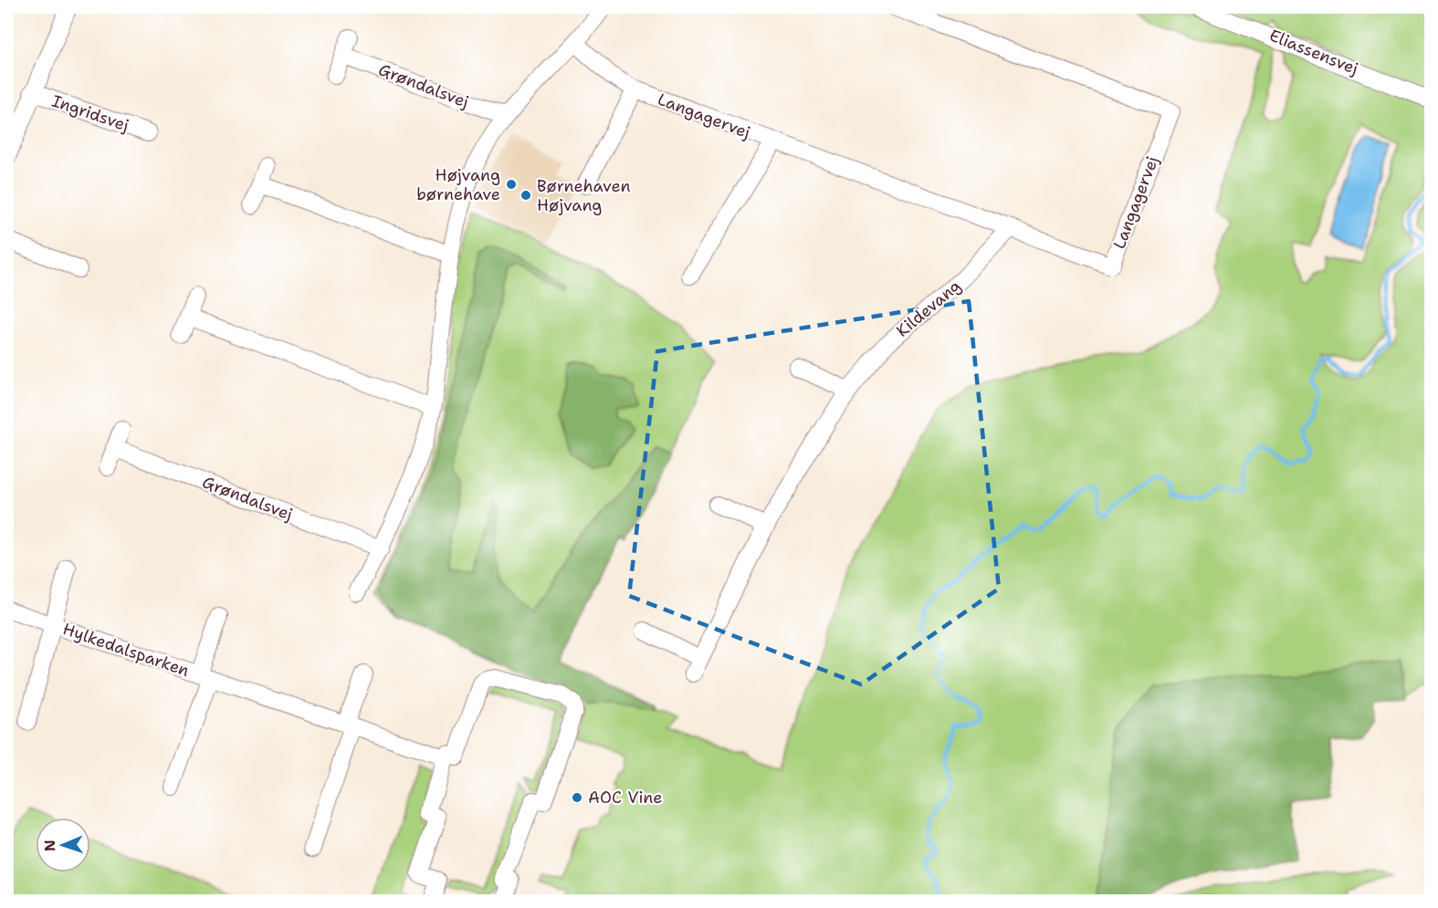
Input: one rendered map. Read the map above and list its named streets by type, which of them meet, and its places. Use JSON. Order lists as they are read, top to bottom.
{
  "streets": {
    "street": [
      "Eliassensvej",
      "Grøndalsvej",
      "Ingridsvej",
      "Langagervej",
      "Kildevang",
      "Hylkedalsparken"
    ]
  },
  "crossings": [
    ["Langagervej", "Kildevang"]
  ],
  "places": ["Højvang børnehave", "Børnehaven Højvang", "AOC Vine"],
  "north": "left"
}
